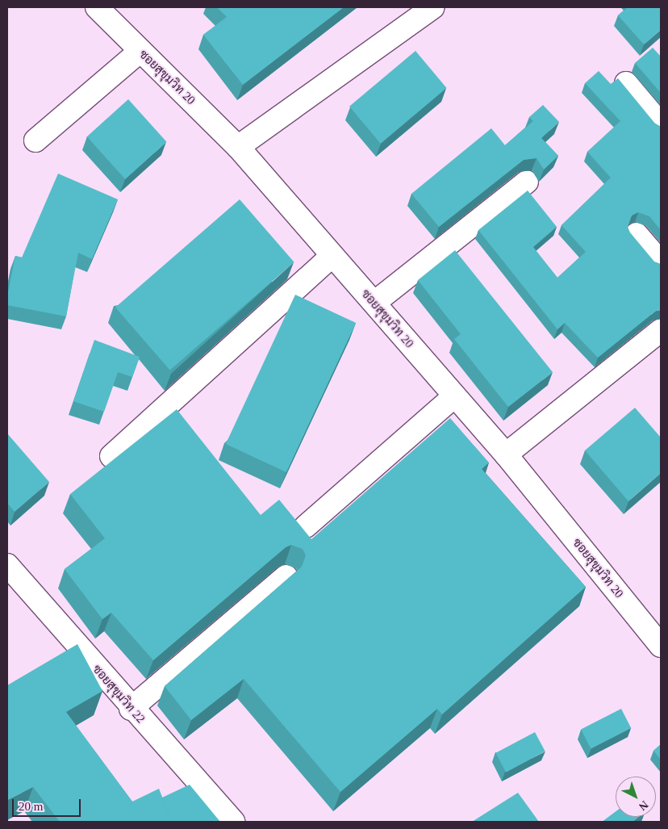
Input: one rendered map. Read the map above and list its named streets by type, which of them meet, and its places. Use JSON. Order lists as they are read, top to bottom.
{
  "streets": {
    "street": ["ซอยสุขุมวิท 20", "ซอยสุขุมวิท 22"]
  },
  "scale_bar": "20 m",
  "north": "bottom right"
}
